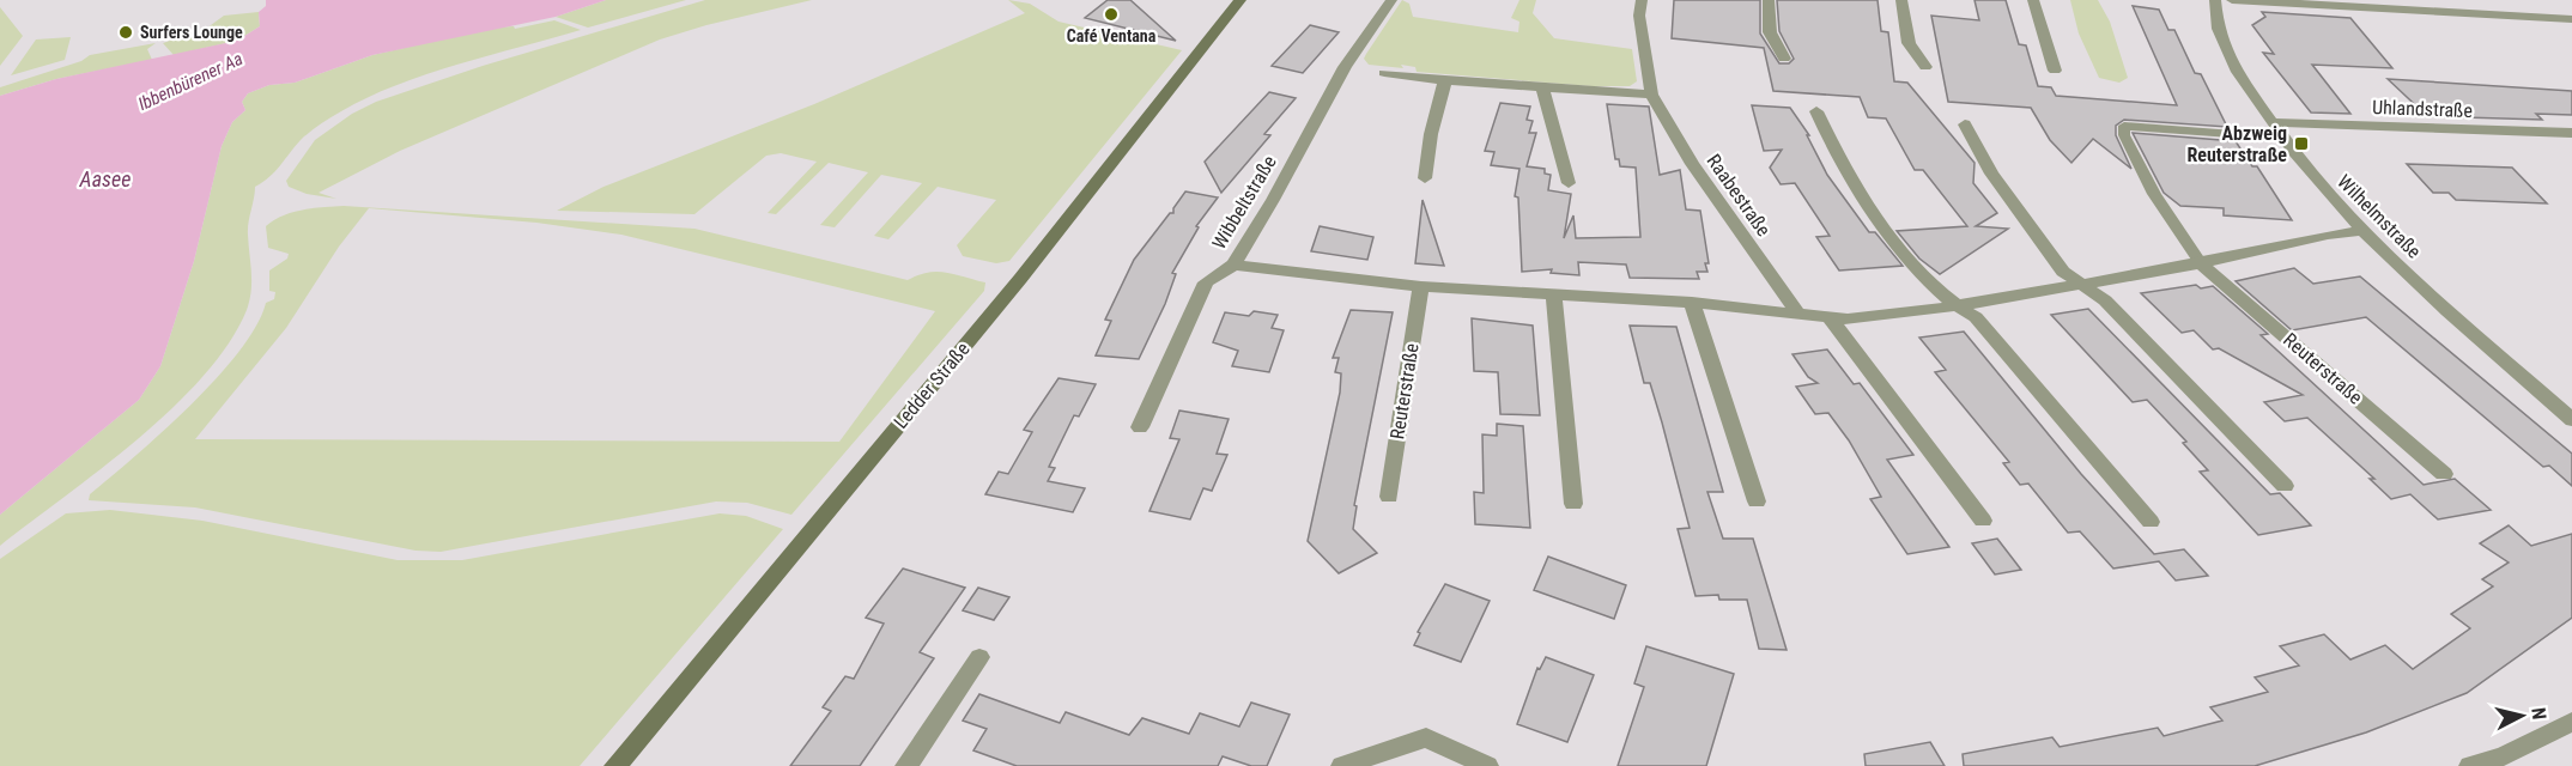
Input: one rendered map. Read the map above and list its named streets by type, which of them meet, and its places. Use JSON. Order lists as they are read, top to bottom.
{
  "streets": {
    "main road": ["Ledder Straße"],
    "street": [
      "Uhlandstraße",
      "Raabestraße",
      "Wibbeltstraße",
      "Wilhelmstraße",
      "Reuterstraße"
    ]
  },
  "crossings": [
    ["Uhlandstraße", "Wilhelmstraße"],
    ["Wilhelmstraße", "Reuterstraße"]
  ],
  "water": ["Ibbenbürener Aa", "Aasee"],
  "places": {
    "other": ["Café Ventana", "Surfers Lounge"],
    "transit": ["Abzweig Reuterstraße"]
  },
  "north": "right"
}
